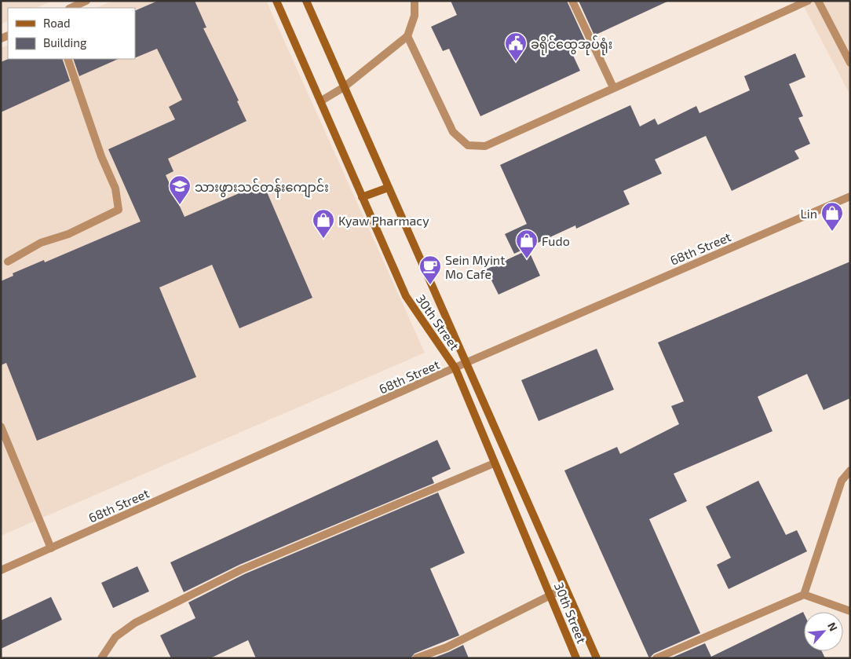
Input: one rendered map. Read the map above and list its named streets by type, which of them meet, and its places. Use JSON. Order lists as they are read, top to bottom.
{
  "streets": {
    "main road": ["30th Street"],
    "street": ["68th Street"]
  },
  "crossings": [
    ["68th Street", "30th Street"]
  ],
  "places": {
    "public building": ["ခရိုင်ထွေအုပ်ရုံး"],
    "school or university": ["သားဖွားသင်တန်းကျောင်း"],
    "shop": ["Lin", "Kyaw Pharmacy", "Fudo"],
    "cafe": ["Sein Myint Mo Cafe"]
  },
  "legend": ["Road", "Building"],
  "north": "top right"
}
